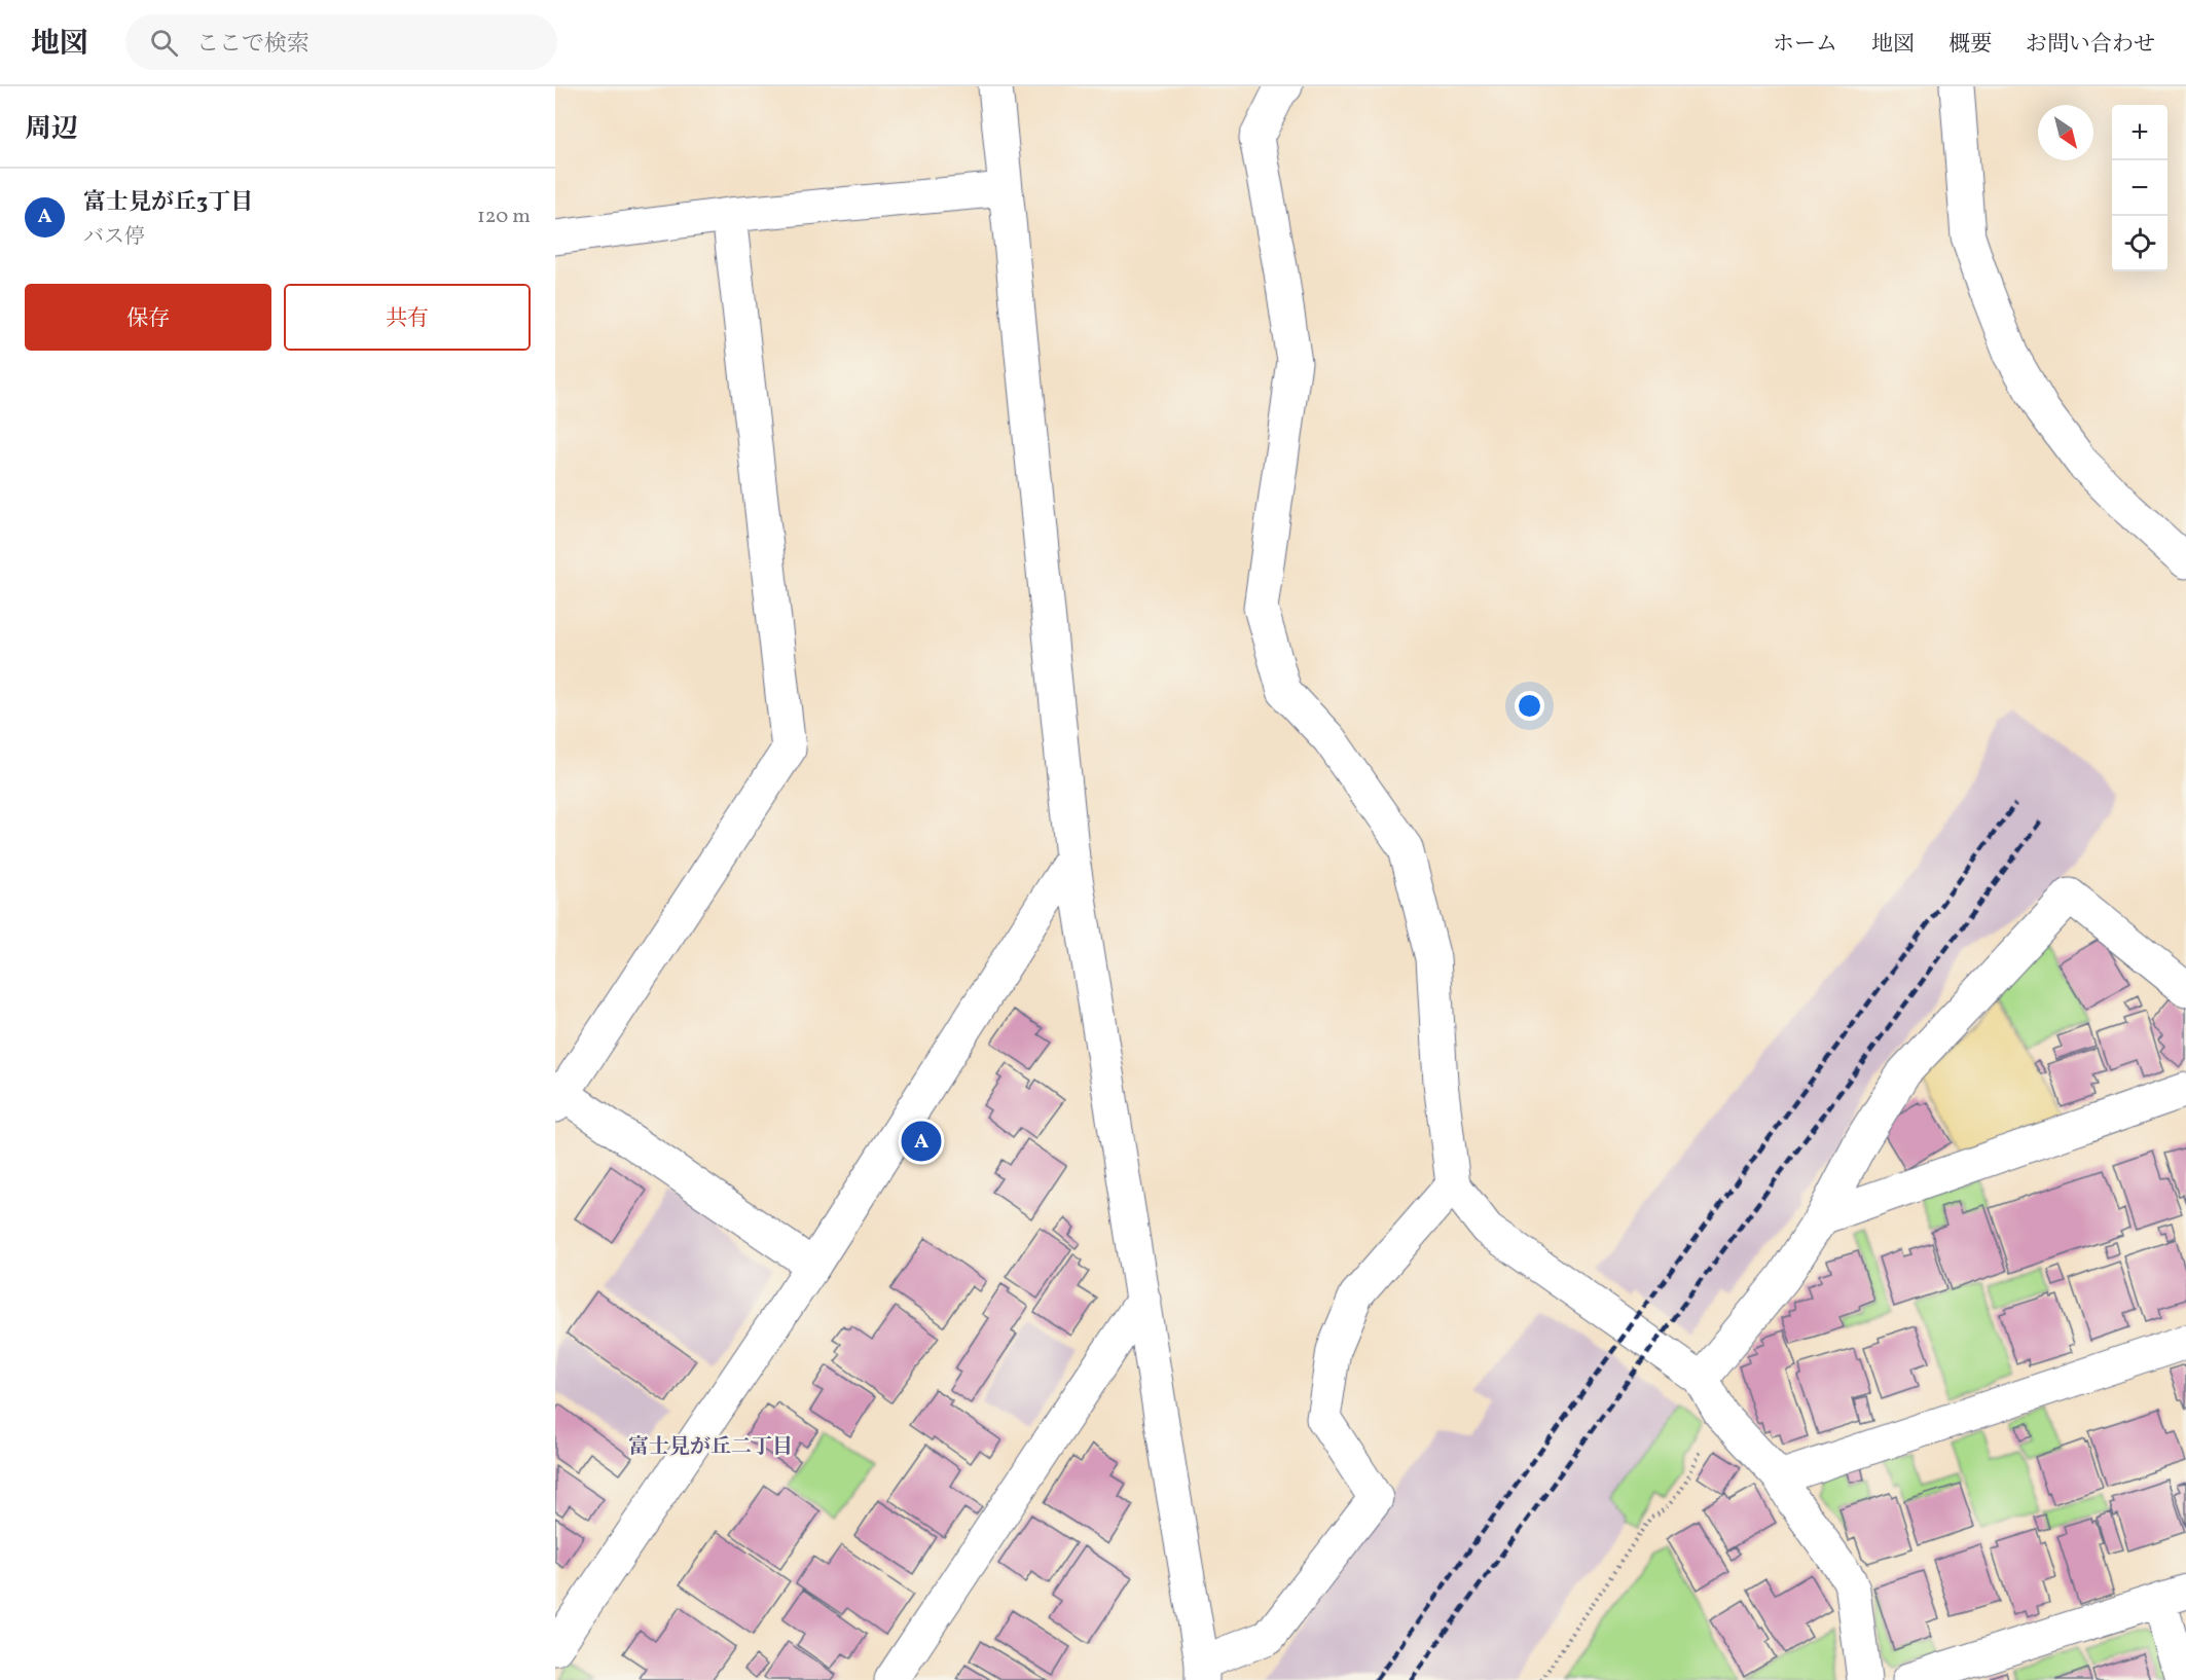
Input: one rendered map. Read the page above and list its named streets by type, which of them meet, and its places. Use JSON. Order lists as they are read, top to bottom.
{
  "districts": ["富士見が丘二丁目"],
  "north": "bottom right",
  "page": {
    "header": "地図",
    "search": "ここで検索",
    "nav": [
      "ホーム",
      "地図",
      "概要",
      "お問い合わせ"
    ],
    "heading": "周辺",
    "map_buttons": ["+", "−"],
    "list": [
      {
        "mark": "A",
        "name": "富士見が丘3丁目",
        "note": "バス停",
        "value": "120 m"
      }
    ],
    "buttons": ["保存", "共有"],
    "pins": "A"
  }
}
